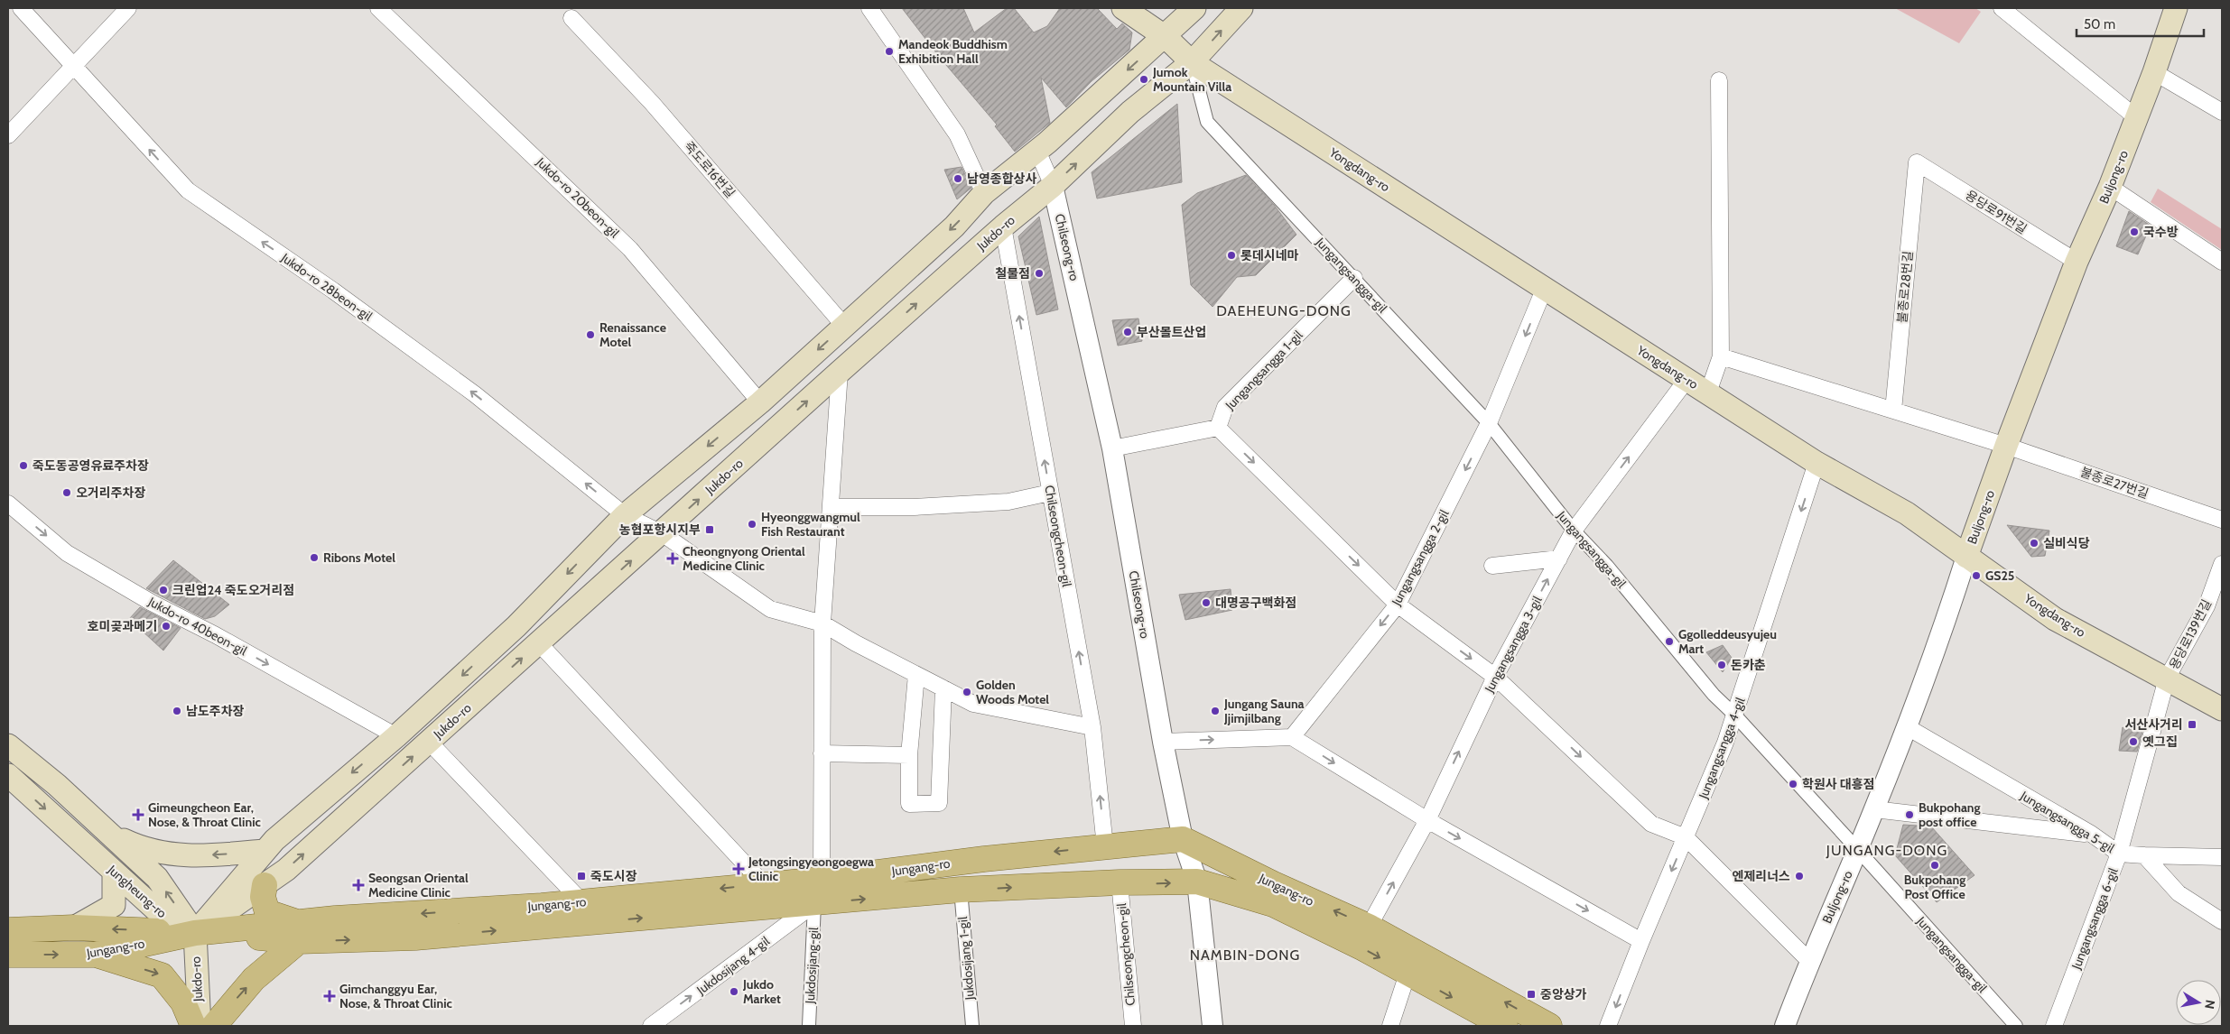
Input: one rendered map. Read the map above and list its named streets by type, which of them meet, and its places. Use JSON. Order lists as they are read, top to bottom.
{
  "streets": {
    "main road": [
      "Yongdang-ro",
      "Buljong-ro",
      "Jukdo-ro",
      "Jungang-ro",
      "Jungheung-ro"
    ],
    "street": [
      "죽도로16번길",
      "Jukdo-ro 20beon-gil",
      "용당로91번길",
      "Chilseong-ro",
      "Jungangsangga-gil",
      "Jukdo-ro 28beon-gil",
      "불종로28번길",
      "Jungangsangga 1-gil",
      "불종로27번길",
      "Chilseongcheon-gil",
      "Jungangsangga 2-gil",
      "Jukdo-ro 40beon-gil",
      "용당로139번길",
      "Jungangsangga 3-gil",
      "Jungangsangga 4-gil",
      "Jungangsangga 5-gil",
      "Jungangsangga 6-gil",
      "Jukdosijang 1-gil",
      "Jukdosijang 4-gil",
      "Jukdosijang-gil"
    ]
  },
  "crossings": [
    ["Yongdang-ro", "Buljong-ro"],
    ["Yongdang-ro", "Jukdo-ro"],
    ["Yongdang-ro", "Jungangsangga-gil"],
    ["Yongdang-ro", "Jungangsangga 2-gil"],
    ["Yongdang-ro", "용당로139번길"],
    ["Yongdang-ro", "Jungangsangga 3-gil"],
    ["Yongdang-ro", "Jungangsangga 4-gil"],
    ["Yongdang-ro", "Jungangsangga 6-gil"],
    ["Buljong-ro", "용당로91번길"],
    ["Buljong-ro", "Jungangsangga-gil"],
    ["Buljong-ro", "불종로27번길"],
    ["Buljong-ro", "Jungangsangga 5-gil"],
    ["용당로91번길", "불종로28번길"],
    ["Jukdo-ro", "Chilseong-ro"],
    ["Jukdo-ro", "Jungangsangga-gil"],
    ["Jukdo-ro", "Jukdo-ro 28beon-gil"],
    ["Jukdo-ro", "Chilseongcheon-gil"],
    ["Jukdo-ro", "Jungang-ro"],
    ["Jukdo-ro", "Jungheung-ro"],
    ["Chilseong-ro", "Jungang-ro"],
    ["Jungangsangga-gil", "Jungangsangga 1-gil"],
    ["Jungangsangga-gil", "Jungangsangga 2-gil"],
    ["Jungangsangga-gil", "Jungangsangga 3-gil"],
    ["Jungangsangga-gil", "Jungangsangga 4-gil"],
    ["Jukdo-ro 28beon-gil", "Chilseongcheon-gil"],
    ["Chilseongcheon-gil", "Jungang-ro"],
    ["용당로139번길", "Jungangsangga 6-gil"],
    ["Jungangsangga 3-gil", "Jungang-ro"],
    ["Jungangsangga 5-gil", "Jungangsangga 6-gil"],
    ["Jungang-ro", "Jungheung-ro"],
    ["Jungang-ro", "Jukdosijang 1-gil"],
    ["Jungang-ro", "Jukdosijang 4-gil"],
    ["Jungang-ro", "Jukdosijang-gil"],
    ["Jukdosijang 4-gil", "Jukdosijang-gil"]
  ],
  "one_way": [
    "Jukdo-ro 28beon-gil",
    "Chilseongcheon-gil",
    "Jungangsangga 2-gil",
    "Jukdo-ro 40beon-gil",
    "Jungangsangga 3-gil",
    "Jungangsangga 4-gil",
    "Jukdosijang 4-gil"
  ],
  "districts": ["DAEHEUNG-DONG", "JUNGANG-DONG", "NAMBIN-DONG"],
  "places": {
    "other": [
      "Mandeok Buddhism Exhibition Hall",
      "Jumok Mountain Villa",
      "남영종합상사",
      "국수방",
      "롯데시네마",
      "철물점",
      "부산볼트산업",
      "Renaissance Motel",
      "죽도동공영유료주차장",
      "오거리주차장",
      "Hyeonggwangmul Fish Restaurant",
      "실비식당",
      "Ribons Motel",
      "GS25",
      "크린업24 죽도오거리점",
      "대명공구백화점",
      "호미곶과메기",
      "Ggolleddeusyujeu Mart",
      "돈카춘",
      "Golden Woods Motel",
      "남도주차장",
      "Jungang Sauna Jjimjilbang",
      "옛그집",
      "학원사 대흥점",
      "Bukpohang post office",
      "Bukpohang Post Office",
      "엔제리너스",
      "Jukdo Market"
    ],
    "transit": [
      "농협포항시지부",
      "서산사거리",
      "죽도시장",
      "중앙상가"
    ],
    "health": [
      "Cheongnyong Oriental Medicine Clinic",
      "Gimeungcheon Ear, Nose, & Throat Clinic",
      "Jetongsingyeongoegwa Clinic",
      "Seongsan Oriental Medicine Clinic",
      "Gimchanggyu Ear, Nose, & Throat Clinic"
    ]
  },
  "scale_bar": "50 m",
  "north": "right"
}
